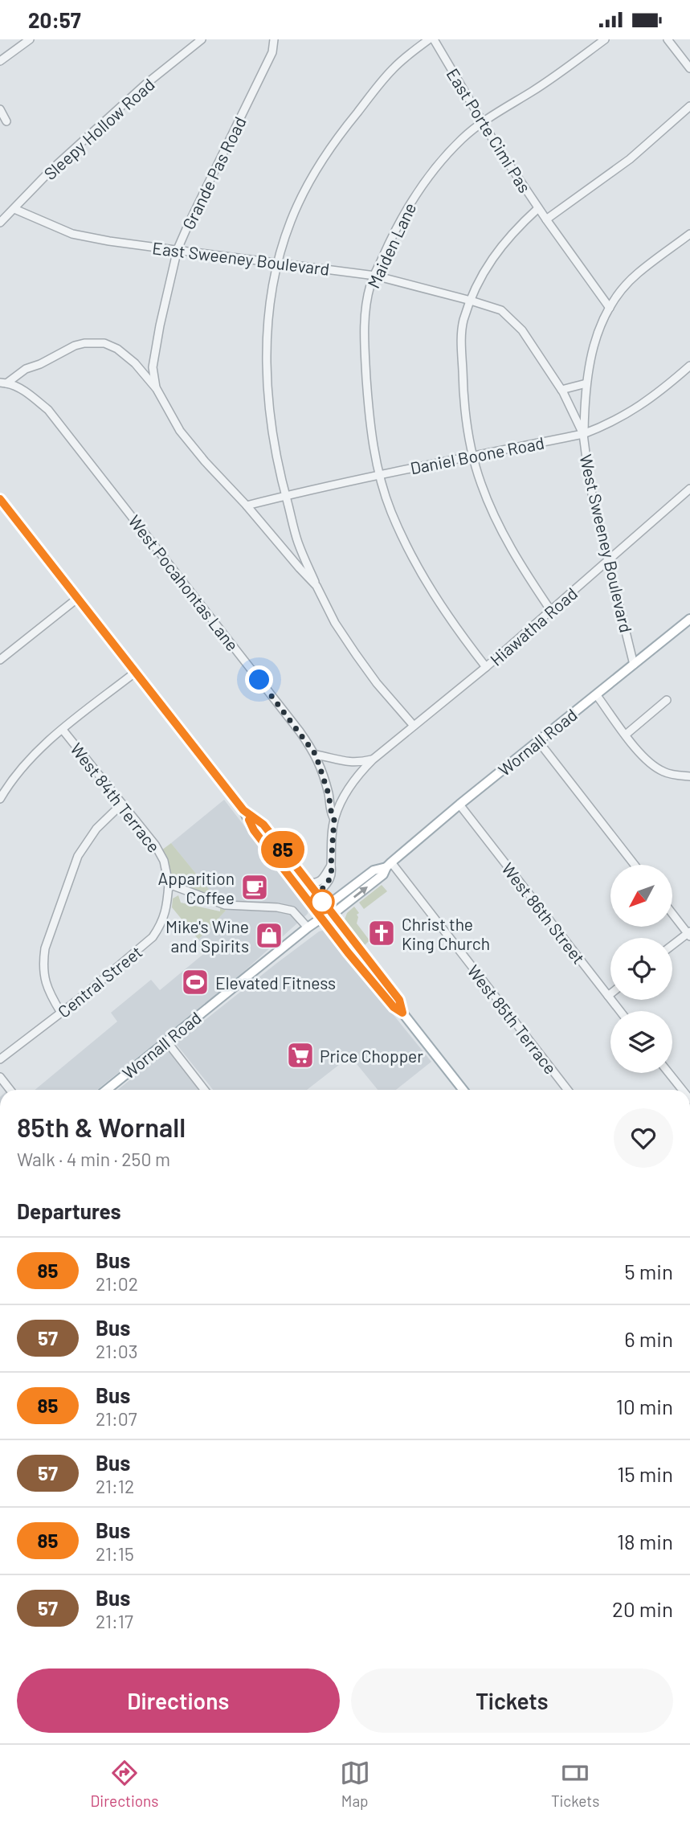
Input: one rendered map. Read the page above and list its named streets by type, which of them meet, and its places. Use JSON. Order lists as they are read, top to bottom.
{
  "streets": {
    "main road": ["Wornall Road"],
    "street": [
      "Sleepy Hollow Road",
      "East Porte Cimi Pas",
      "Grande Pas Road",
      "Maiden Lane",
      "East Sweeney Boulevard",
      "Daniel Boone Road",
      "West Sweeney Boulevard",
      "West Pocahontas Lane",
      "Hiawatha Road",
      "West 84th Terrace",
      "West 86th Street",
      "Central Street",
      "West 85th Terrace"
    ]
  },
  "crossings": [
    ["Sleepy Hollow Road", "East Sweeney Boulevard"],
    ["East Porte Cimi Pas", "Maiden Lane"],
    ["Grande Pas Road", "East Sweeney Boulevard"],
    ["Maiden Lane", "East Sweeney Boulevard"],
    ["Maiden Lane", "Daniel Boone Road"],
    ["Maiden Lane", "Hiawatha Road"],
    ["East Sweeney Boulevard", "West Sweeney Boulevard"],
    ["Daniel Boone Road", "West Sweeney Boulevard"],
    ["West Sweeney Boulevard", "Hiawatha Road"],
    ["West Sweeney Boulevard", "Wornall Road"],
    ["West Pocahontas Lane", "Hiawatha Road"],
    ["Wornall Road", "West 86th Street"],
    ["Wornall Road", "West 85th Terrace"],
    ["West 84th Terrace", "Central Street"]
  ],
  "places": {
    "cafe": ["Apparition Coffee"],
    "church": ["Christ the King Church"],
    "shop": ["Mike's Wine and Spirits"],
    "sports": ["Elevated Fitness"],
    "supermarket": ["Price Chopper"]
  },
  "lines": ["bus line 85"],
  "north": "bottom left",
  "page": {
    "status": "20:57",
    "on_map": "85",
    "heading": [
      ["85th & Wornall", "Walk · 4 min · 250 m"],
      "Departures"
    ],
    "list": [
      {
        "mark": "85",
        "name": "Bus",
        "note": "21:02",
        "value": "5 min"
      },
      {
        "mark": "57",
        "name": "Bus",
        "note": "21:03",
        "value": "6 min"
      },
      {
        "mark": "85",
        "name": "Bus",
        "note": "21:07",
        "value": "10 min"
      },
      {
        "mark": "57",
        "name": "Bus",
        "note": "21:12",
        "value": "15 min"
      },
      {
        "mark": "85",
        "name": "Bus",
        "note": "21:15",
        "value": "18 min"
      },
      {
        "mark": "57",
        "name": "Bus",
        "note": "21:17",
        "value": "20 min"
      }
    ],
    "buttons": ["Directions", "Tickets"],
    "tabs": ["Directions", "Map", "Tickets"]
  }
}
